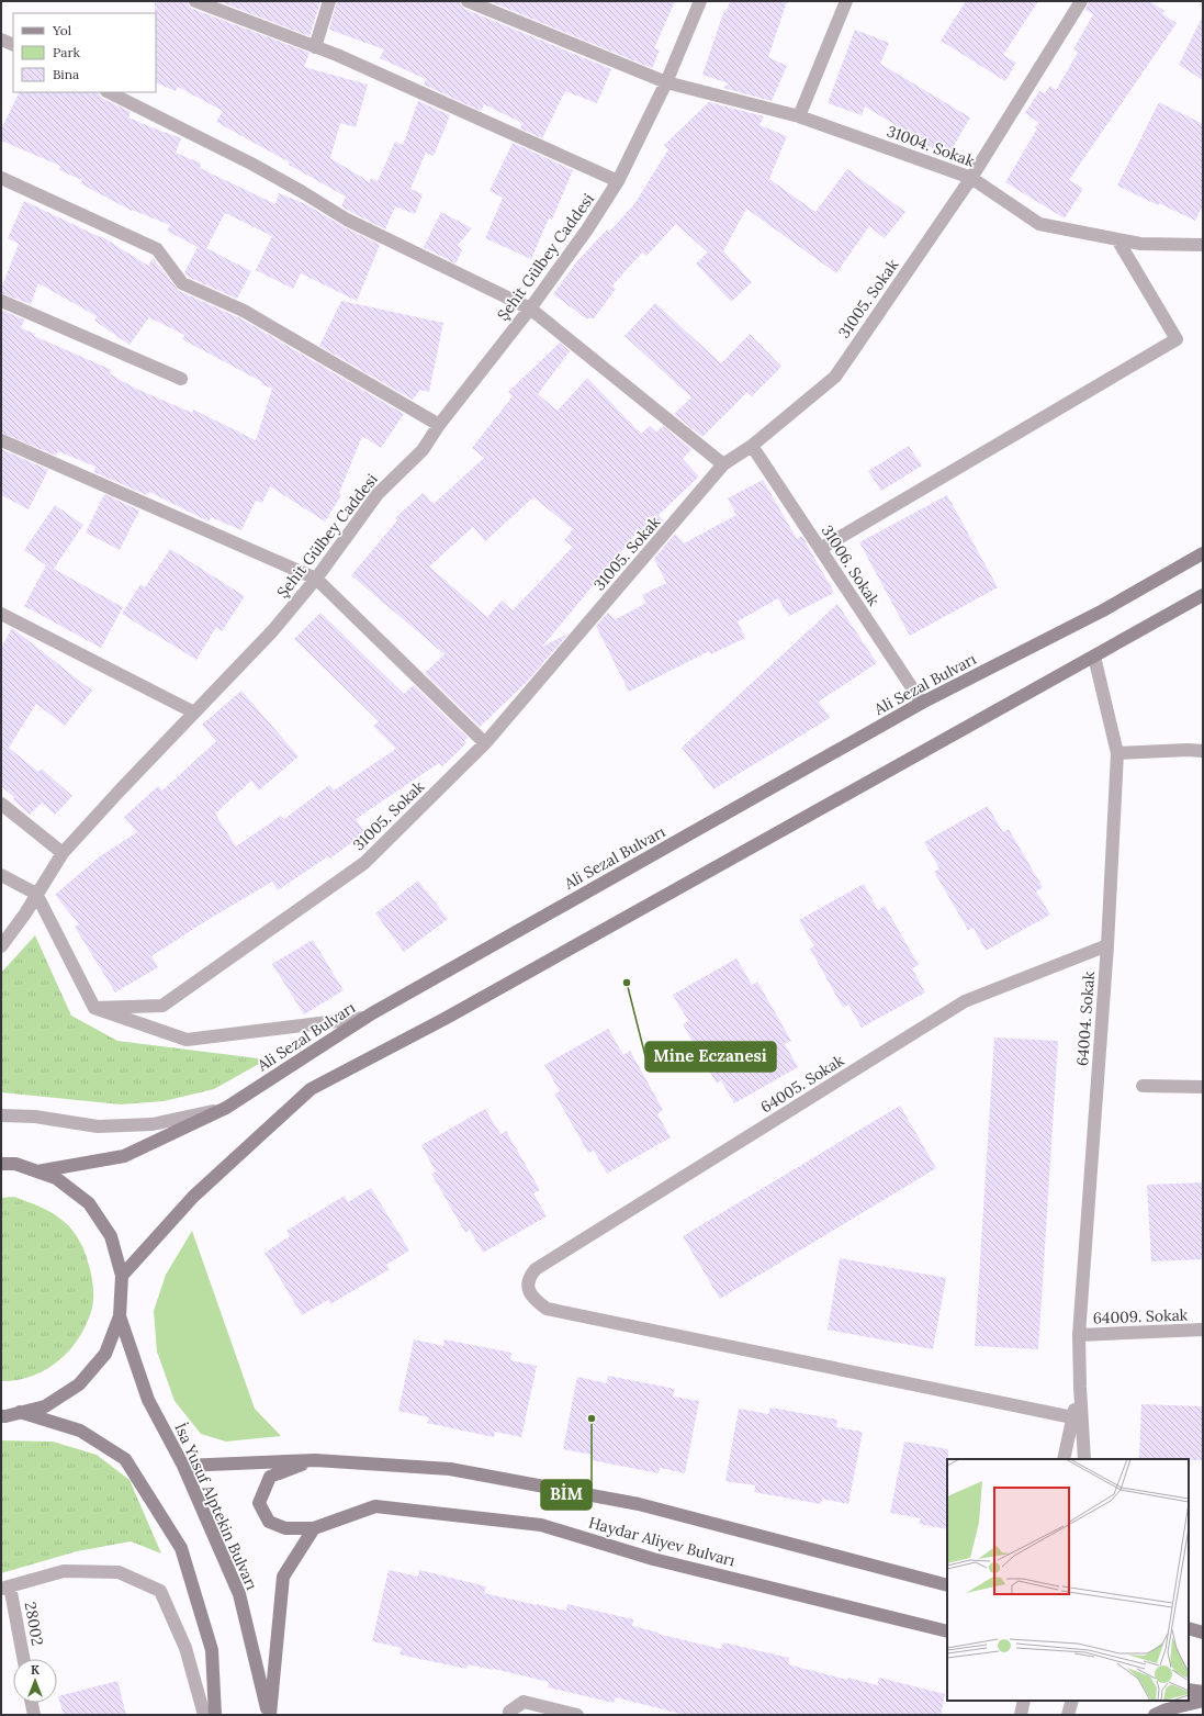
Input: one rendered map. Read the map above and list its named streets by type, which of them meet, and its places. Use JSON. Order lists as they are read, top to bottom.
{
  "streets": {
    "main road": ["Ali Sezal Bulvarı", "İsa Yusuf Alptekin Bulvarı", "Haydar Aliyev Bulvarı"],
    "street": [
      "31004. Sokak",
      "Şehit Gülbey Caddesi",
      "31005. Sokak",
      "31006. Sokak",
      "64004. Sokak",
      "64005. Sokak",
      "64009. Sokak",
      "28002"
    ]
  },
  "crossings": [
    ["31004. Sokak", "Şehit Gülbey Caddesi"],
    ["31004. Sokak", "31005. Sokak"],
    ["31005. Sokak", "31006. Sokak"],
    ["31006. Sokak", "Ali Sezal Bulvarı"],
    ["64004. Sokak", "64005. Sokak"],
    ["64004. Sokak", "64009. Sokak"],
    ["İsa Yusuf Alptekin Bulvarı", "Haydar Aliyev Bulvarı"]
  ],
  "places": ["Mine Eczanesi", "BİM"],
  "legend": ["Yol", "Park", "Bina"],
  "north": "top"
}
